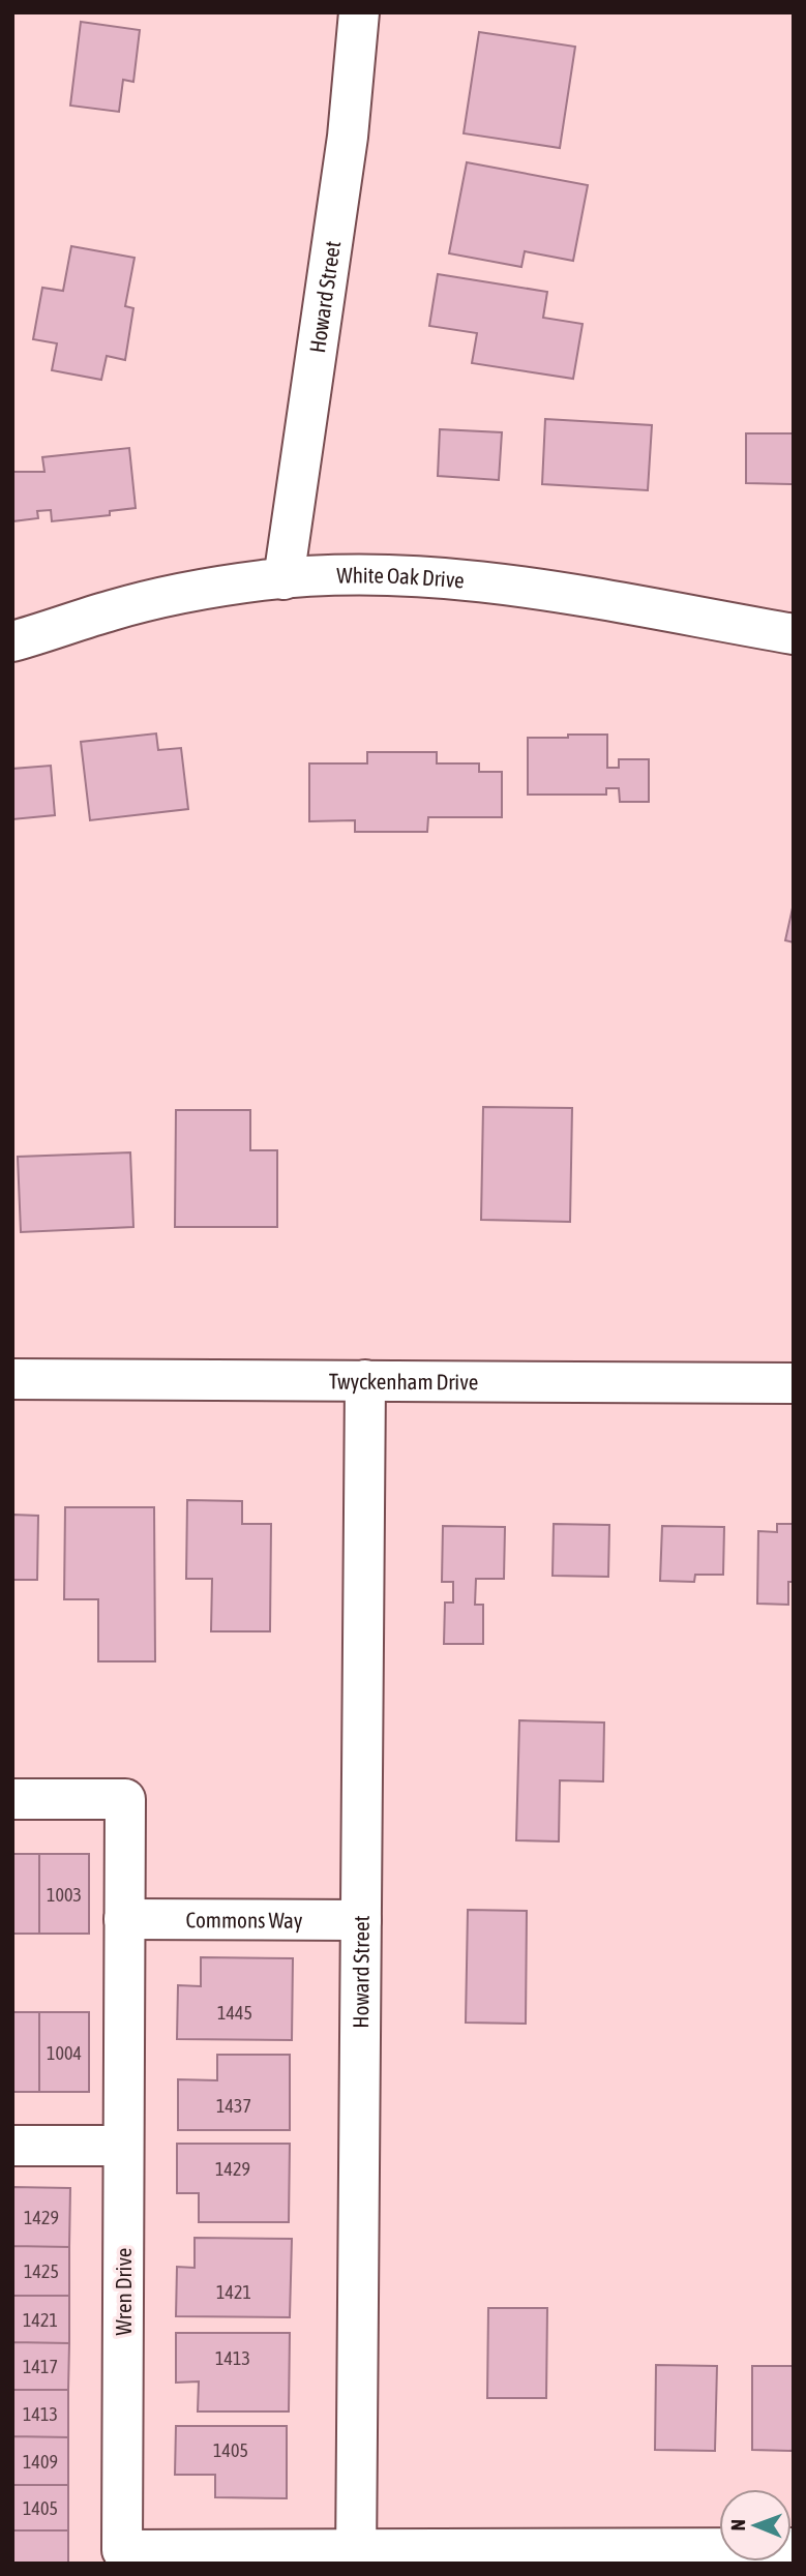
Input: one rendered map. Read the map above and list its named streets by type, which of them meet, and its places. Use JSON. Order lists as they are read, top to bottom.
{
  "streets": {
    "street": [
      "Howard Street",
      "White Oak Drive",
      "Twyckenham Drive",
      "Commons Way",
      "Wren Drive"
    ]
  },
  "crossings": [
    ["Howard Street", "White Oak Drive"],
    ["Howard Street", "Twyckenham Drive"],
    ["Howard Street", "Commons Way"],
    ["Howard Street", "Wren Drive"],
    ["Commons Way", "Wren Drive"]
  ],
  "house_numbers": [
    "1003",
    "1445",
    "1004",
    "1437",
    "1429",
    "1429",
    "1425",
    "1421",
    "1421",
    "1413",
    "1417",
    "1413",
    "1405",
    "1409",
    "1405"
  ],
  "north": "left"
}
